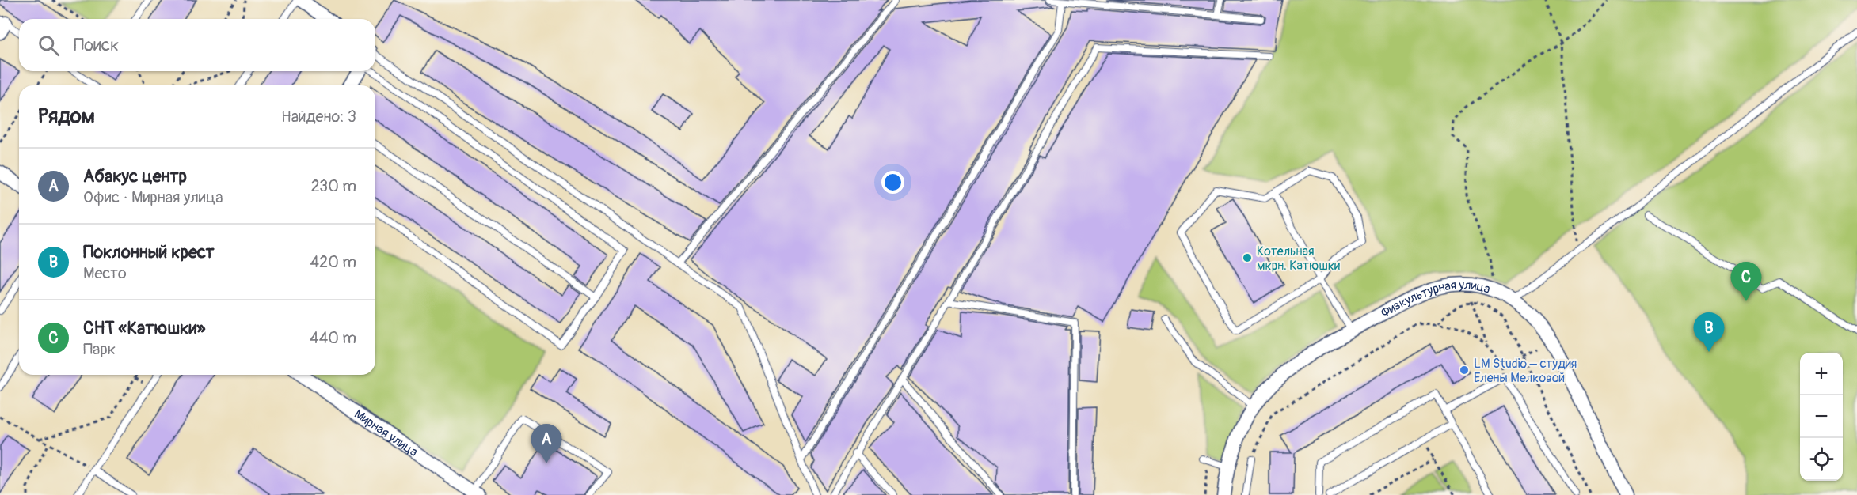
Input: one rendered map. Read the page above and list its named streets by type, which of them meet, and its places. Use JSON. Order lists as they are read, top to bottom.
{
  "streets": {
    "street": ["Физкультурная улица", "Мирная улица"]
  },
  "places": ["Котельная мкрн. Катюшки", "LM Studio – студия Елены Мелковой"],
  "page": {
    "search": "Поиск",
    "heading": ["Рядом", "Найдено: 3"],
    "list": [
      {
        "mark": "A",
        "name": "Абакус центр",
        "note": "Офис · Мирная улица",
        "value": "230 m"
      },
      {
        "mark": "B",
        "name": "Поклонный крест",
        "note": "Место",
        "value": "420 m"
      },
      {
        "mark": "C",
        "name": "СНТ «Катюшки»",
        "note": "Парк",
        "value": "440 m"
      }
    ],
    "pins": ["C", "B", "A"],
    "map_buttons": ["+", "−"]
  }
}
